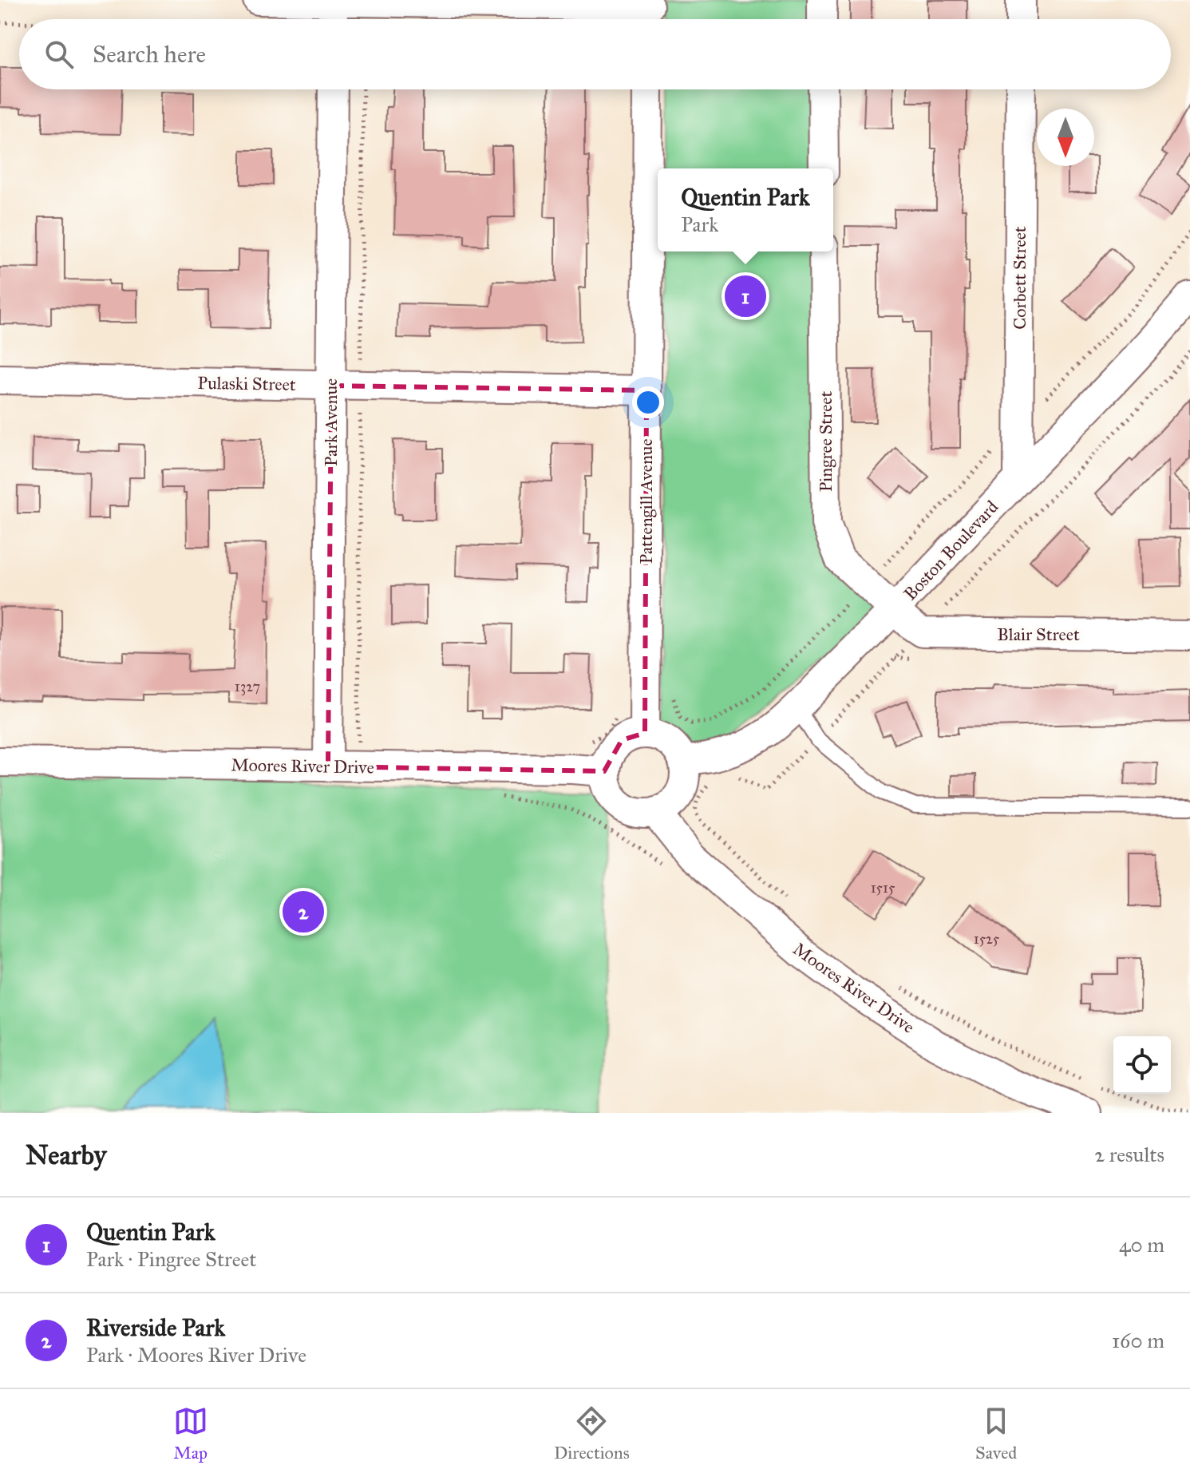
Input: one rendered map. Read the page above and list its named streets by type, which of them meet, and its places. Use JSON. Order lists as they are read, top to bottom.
{
  "streets": {
    "street": [
      "Corbett Street",
      "Pulaski Street",
      "Park Avenue",
      "Pingree Street",
      "Pattengill Avenue",
      "Boston Boulevard",
      "Blair Street",
      "Moores River Drive"
    ]
  },
  "crossings": [
    ["Corbett Street", "Boston Boulevard"],
    ["Pulaski Street", "Park Avenue"],
    ["Pulaski Street", "Pattengill Avenue"],
    ["Park Avenue", "Moores River Drive"],
    ["Pingree Street", "Boston Boulevard"],
    ["Pattengill Avenue", "Boston Boulevard"],
    ["Pattengill Avenue", "Moores River Drive"],
    ["Boston Boulevard", "Moores River Drive"]
  ],
  "house_numbers": ["1327", "1515", "1525"],
  "north": "bottom",
  "page": {
    "search": "Search here",
    "popup": ["Quentin Park", "Park"],
    "pins": ["1", "2"],
    "heading": ["Nearby", "2 results"],
    "list": [
      {
        "mark": "1",
        "name": "Quentin Park",
        "note": "Park · Pingree Street",
        "value": "40 m"
      },
      {
        "mark": "2",
        "name": "Riverside Park",
        "note": "Park · Moores River Drive",
        "value": "160 m"
      }
    ],
    "nav": ["Map", "Directions", "Saved"]
  }
}
